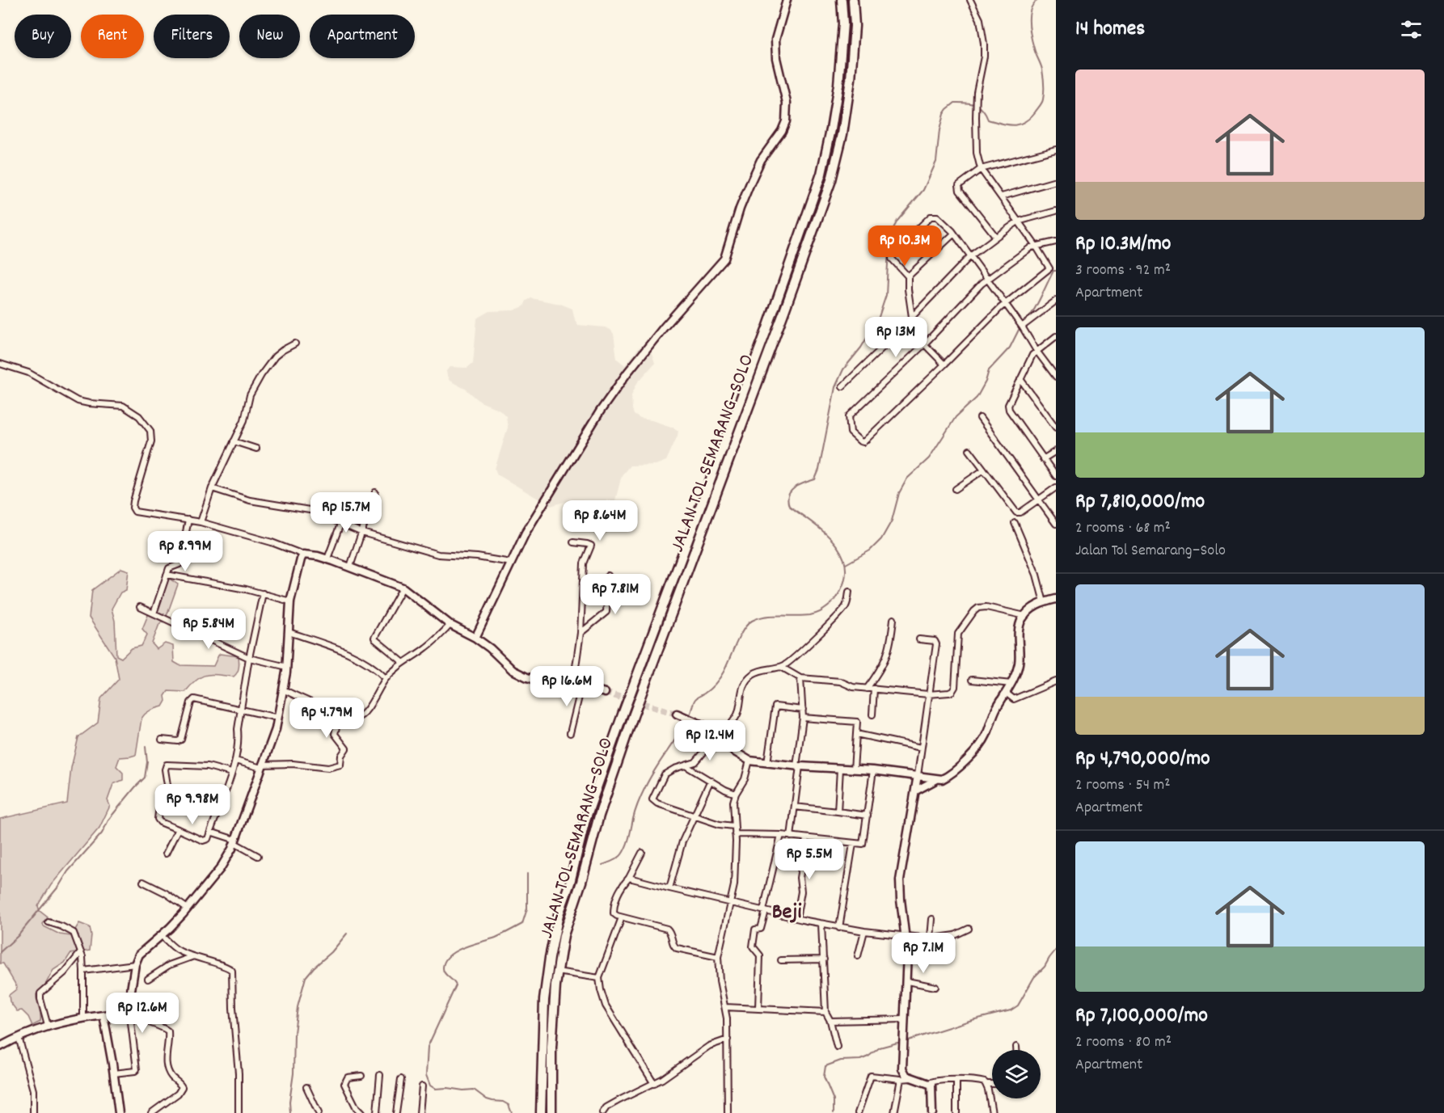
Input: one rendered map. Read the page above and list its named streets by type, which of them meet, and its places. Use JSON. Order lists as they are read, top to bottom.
{
  "streets": {
    "highway": ["JALAN TOL SEMARANG–SOLO"]
  },
  "districts": ["Beji"],
  "page": {
    "heading": "14 homes",
    "chip": [
      "Buy",
      "Rent",
      "Filters",
      "New",
      "Apartment"
    ],
    "list": [
      {
        "name": "Rp 10.3M/mo",
        "note": "3 rooms · 92 m² · Apartment"
      },
      {
        "name": "Rp 7,810,000/mo",
        "note": "2 rooms · 68 m² · Jalan Tol Semarang–Solo"
      },
      {
        "name": "Rp 4,790,000/mo",
        "note": "2 rooms · 54 m² · Apartment"
      },
      {
        "name": "Rp 7,100,000/mo",
        "note": "2 rooms · 80 m² · Apartment"
      }
    ],
    "price": [
      "Rp 10.3M",
      "Rp 13M",
      "Rp 15.7M",
      "Rp 8.64M",
      "Rp 8.99M",
      "Rp 7.81M",
      "Rp 5.84M",
      "Rp 16.6M",
      "Rp 4.79M",
      "Rp 12.4M",
      "Rp 9.98M",
      "Rp 5.5M",
      "Rp 7.1M",
      "Rp 12.6M"
    ]
  }
}
